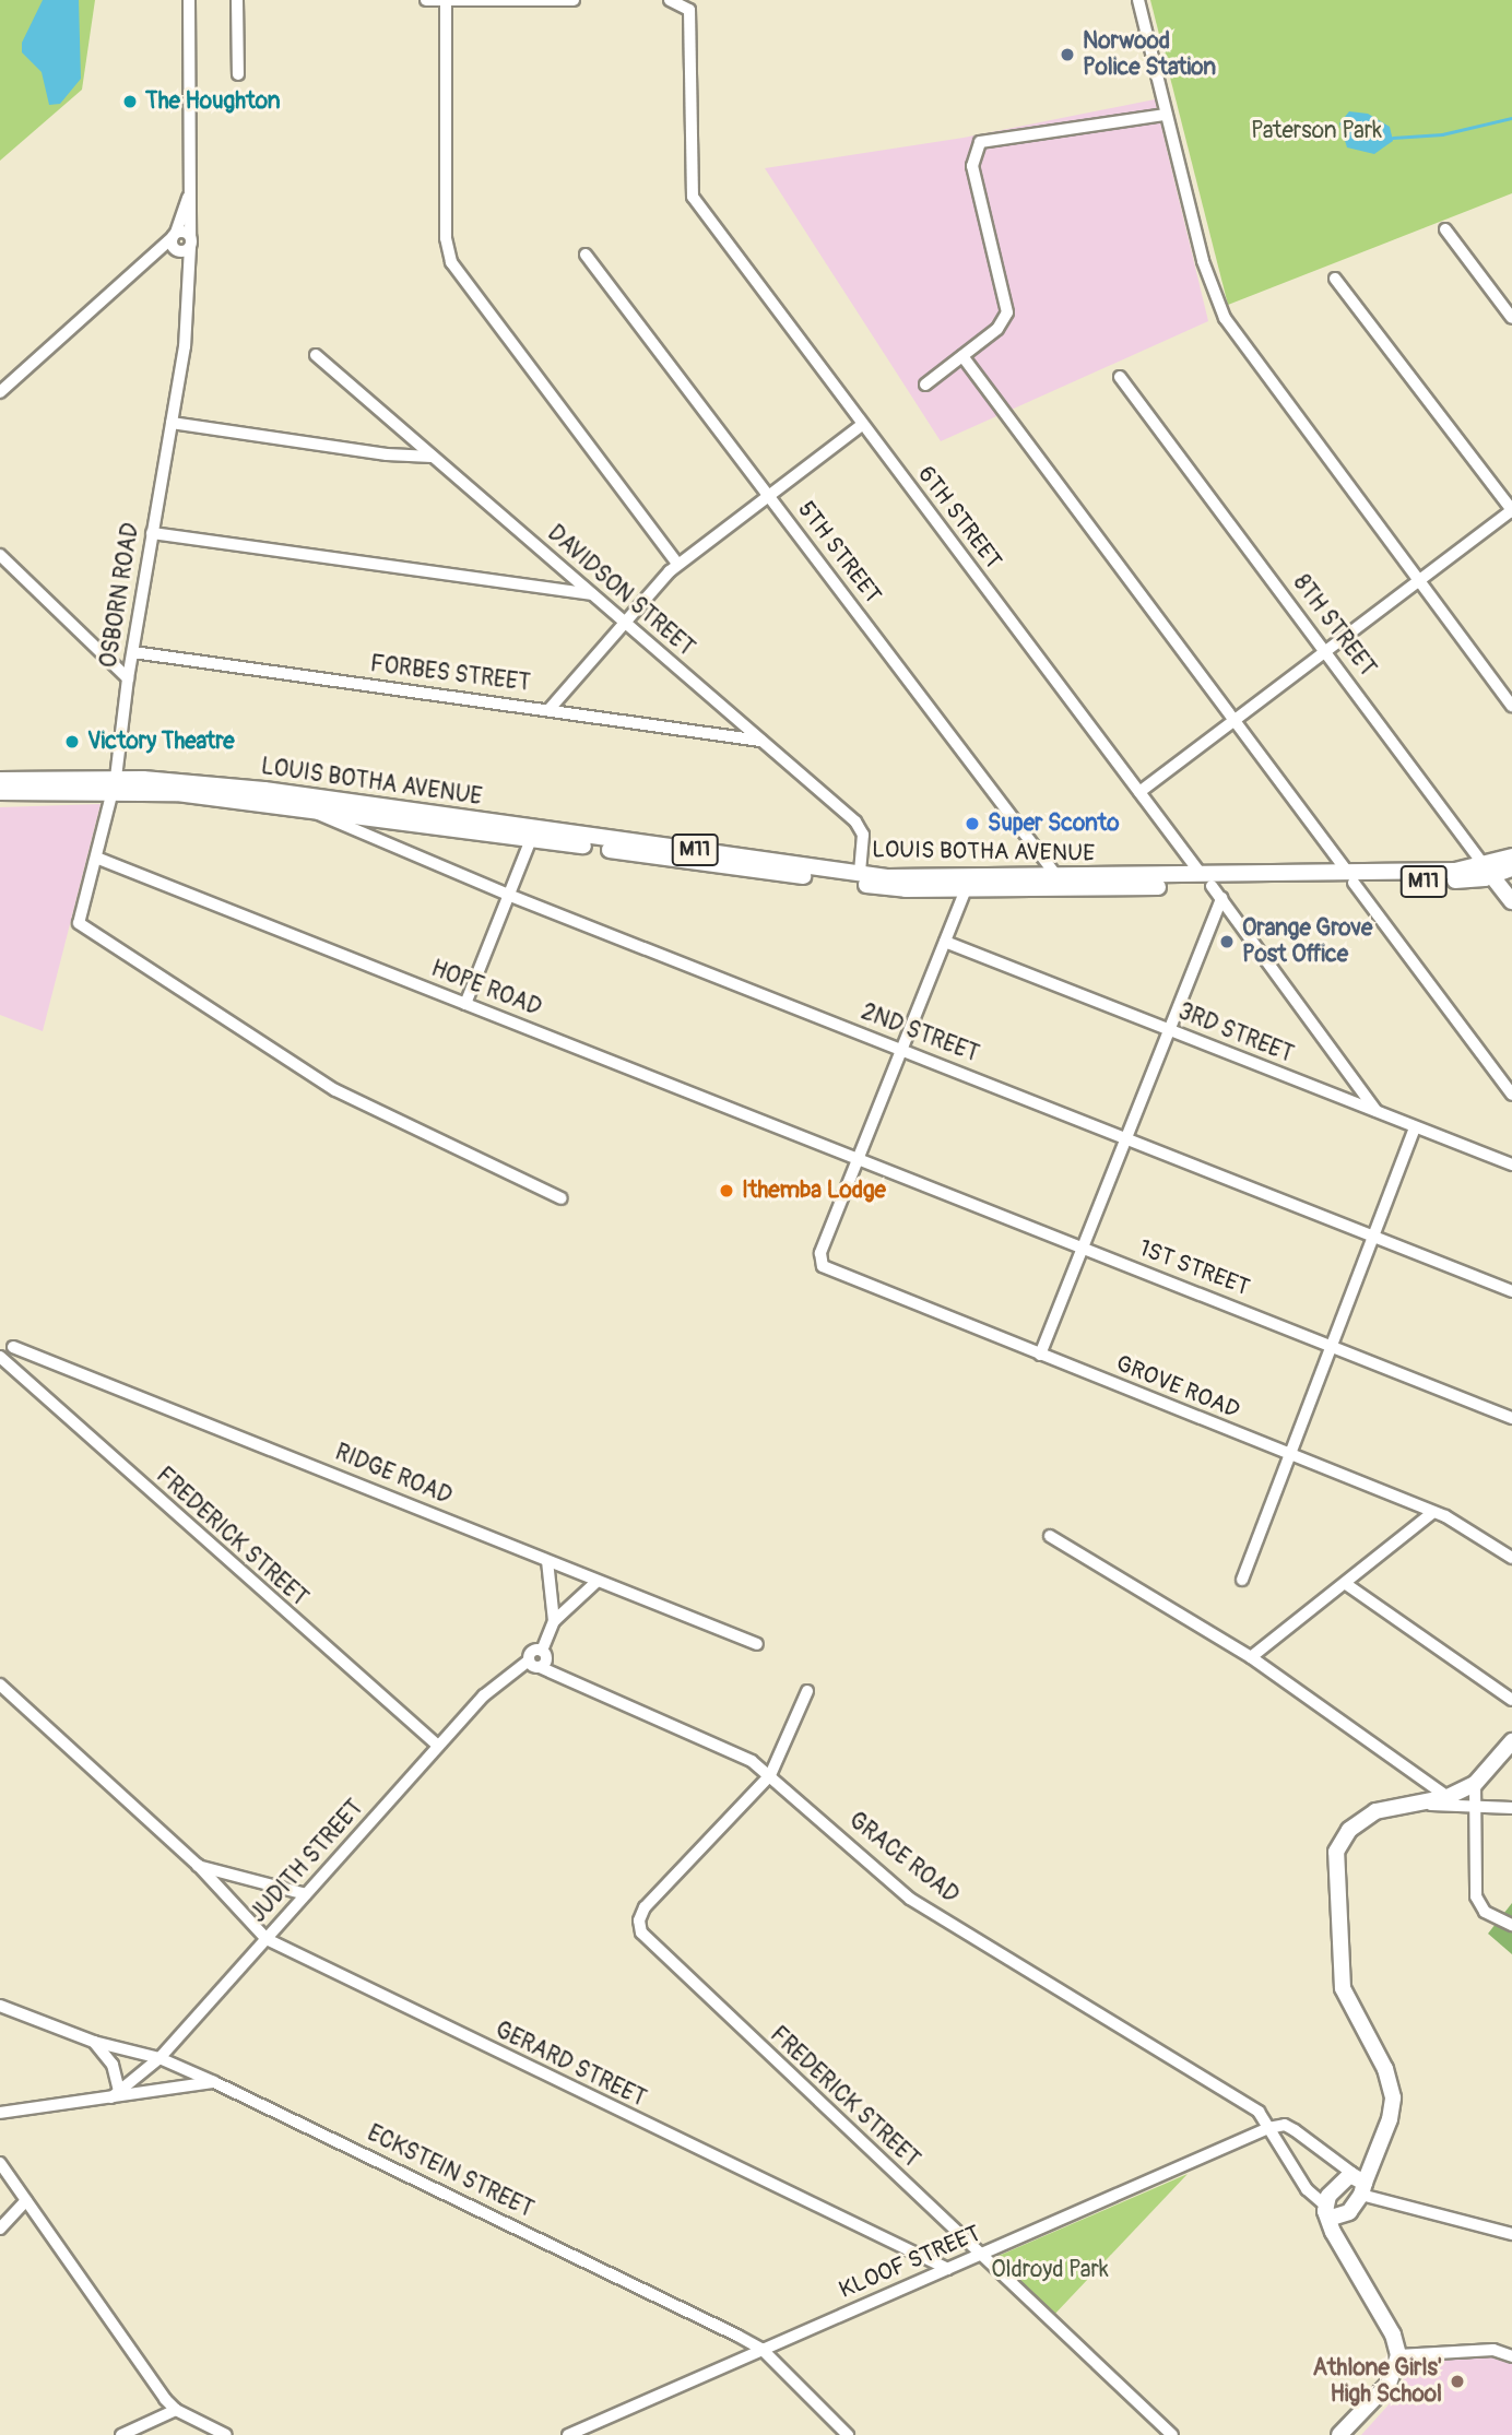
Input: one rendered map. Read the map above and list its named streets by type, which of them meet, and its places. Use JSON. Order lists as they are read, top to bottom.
{
  "streets": {
    "main road": [
      "8TH STREET",
      "LOUIS BOTHA AVENUE",
      "M11",
      "GRACE ROAD"
    ],
    "street": [
      "6TH STREET",
      "5TH STREET",
      "DAVIDSON STREET",
      "OSBORN ROAD",
      "FORBES STREET",
      "HOPE ROAD",
      "2ND STREET",
      "3RD STREET",
      "1ST STREET",
      "GROVE ROAD",
      "RIDGE ROAD",
      "FREDERICK STREET",
      "JUDITH STREET",
      "GERARD STREET",
      "ECKSTEIN STREET",
      "KLOOF STREET"
    ]
  },
  "crossings": [
    ["6TH STREET", "LOUIS BOTHA AVENUE"],
    ["6TH STREET", "3RD STREET"],
    ["5TH STREET", "LOUIS BOTHA AVENUE"],
    ["DAVIDSON STREET", "FORBES STREET"],
    ["DAVIDSON STREET", "LOUIS BOTHA AVENUE"],
    ["OSBORN ROAD", "FORBES STREET"],
    ["OSBORN ROAD", "LOUIS BOTHA AVENUE"],
    ["OSBORN ROAD", "HOPE ROAD"],
    ["8TH STREET", "LOUIS BOTHA AVENUE"],
    ["LOUIS BOTHA AVENUE", "2ND STREET"],
    ["HOPE ROAD", "1ST STREET"],
    ["HOPE ROAD", "GROVE ROAD"],
    ["1ST STREET", "GROVE ROAD"],
    ["FREDERICK STREET", "GRACE ROAD"],
    ["FREDERICK STREET", "JUDITH STREET"],
    ["FREDERICK STREET", "KLOOF STREET"],
    ["GRACE ROAD", "JUDITH STREET"],
    ["GRACE ROAD", "KLOOF STREET"],
    ["JUDITH STREET", "GERARD STREET"],
    ["JUDITH STREET", "ECKSTEIN STREET"],
    ["GERARD STREET", "KLOOF STREET"],
    ["ECKSTEIN STREET", "KLOOF STREET"]
  ],
  "parks": ["Paterson Park", "Oldroyd Park"],
  "places": [
    "Norwood Police Station",
    "The Houghton",
    "Victory Theatre",
    "Super Sconto",
    "Orange Grove Post Office",
    "Ithemba Lodge",
    "Athlone Girls' High School"
  ]
}
